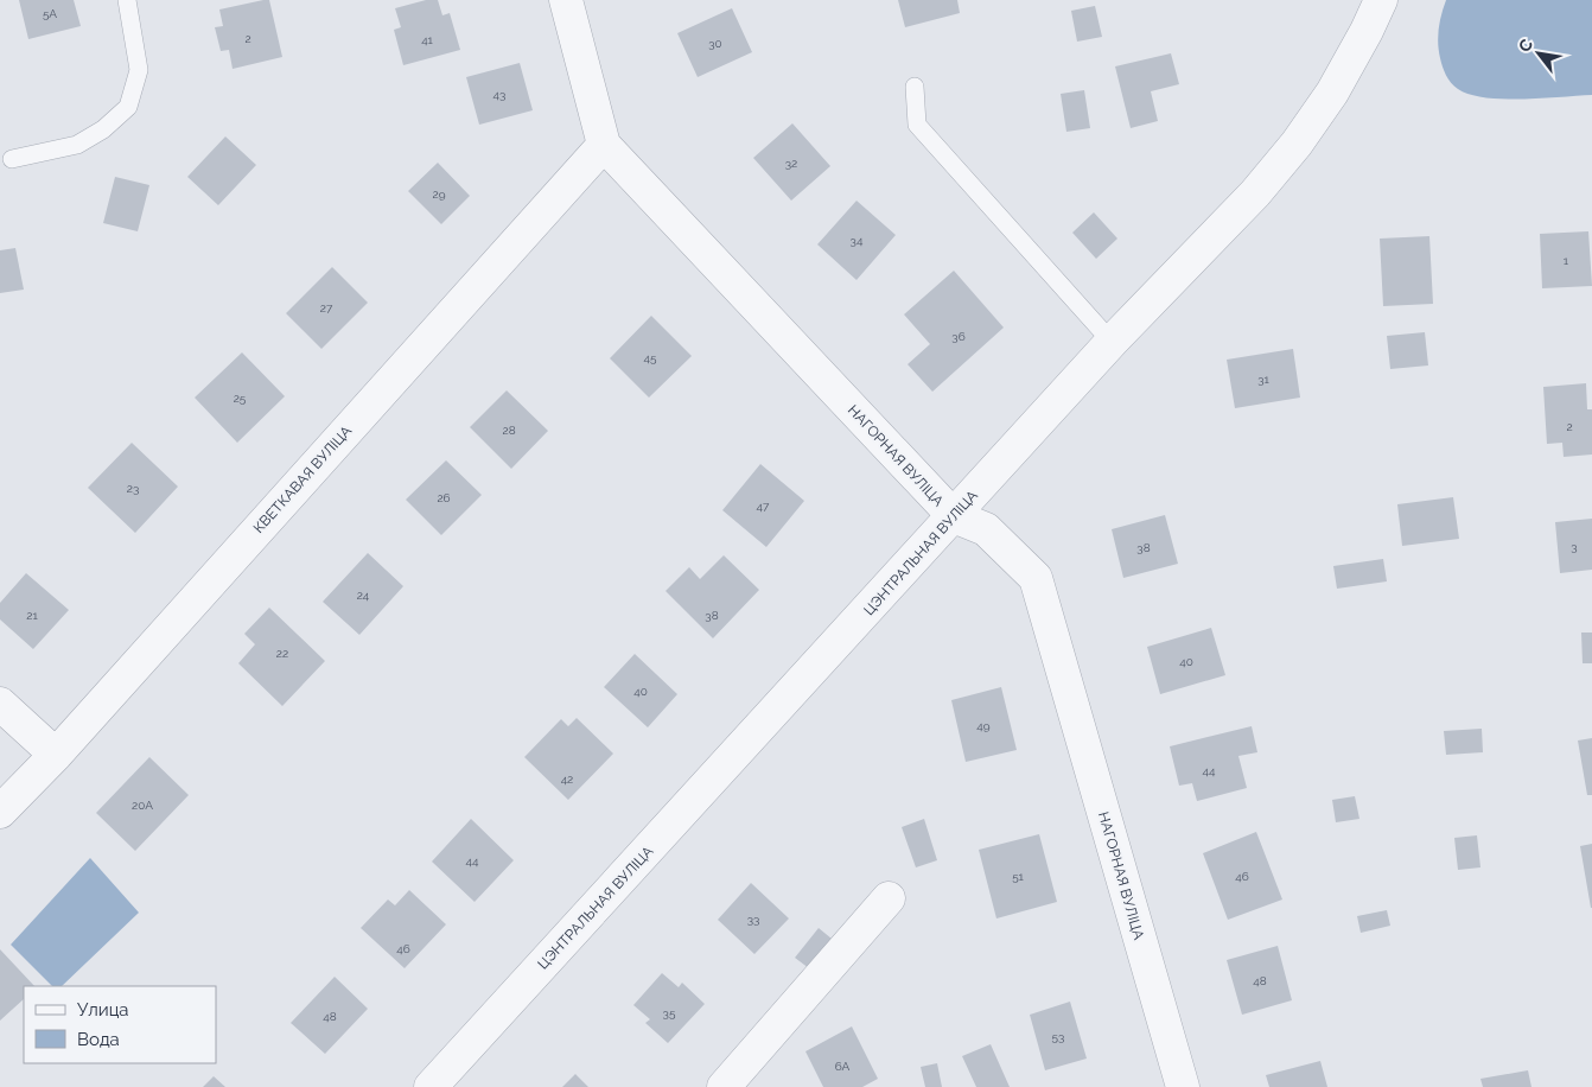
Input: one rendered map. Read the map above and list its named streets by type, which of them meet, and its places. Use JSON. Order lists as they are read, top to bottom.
{
  "streets": {
    "street": ["НАГОРНАЯ ВУЛІЦА", "КВЕТКАВАЯ ВУЛІЦА", "ЦЭНТРАЛЬНАЯ ВУЛІЦА"]
  },
  "crossings": [
    ["НАГОРНАЯ ВУЛІЦА", "КВЕТКАВАЯ ВУЛІЦА"],
    ["НАГОРНАЯ ВУЛІЦА", "ЦЭНТРАЛЬНАЯ ВУЛІЦА"]
  ],
  "house_numbers": [
    "5А",
    "2",
    "41",
    "30",
    "43",
    "32",
    "29",
    "34",
    "1",
    "27",
    "36",
    "45",
    "31",
    "25",
    "2",
    "28",
    "23",
    "26",
    "47",
    "3",
    "38",
    "24",
    "21",
    "38",
    "22",
    "40",
    "40",
    "49",
    "44",
    "42",
    "20А",
    "44",
    "51",
    "46",
    "33",
    "46",
    "48",
    "35",
    "48",
    "53",
    "6А"
  ],
  "legend": ["Улица", "Вода"],
  "north": "top left"
}
